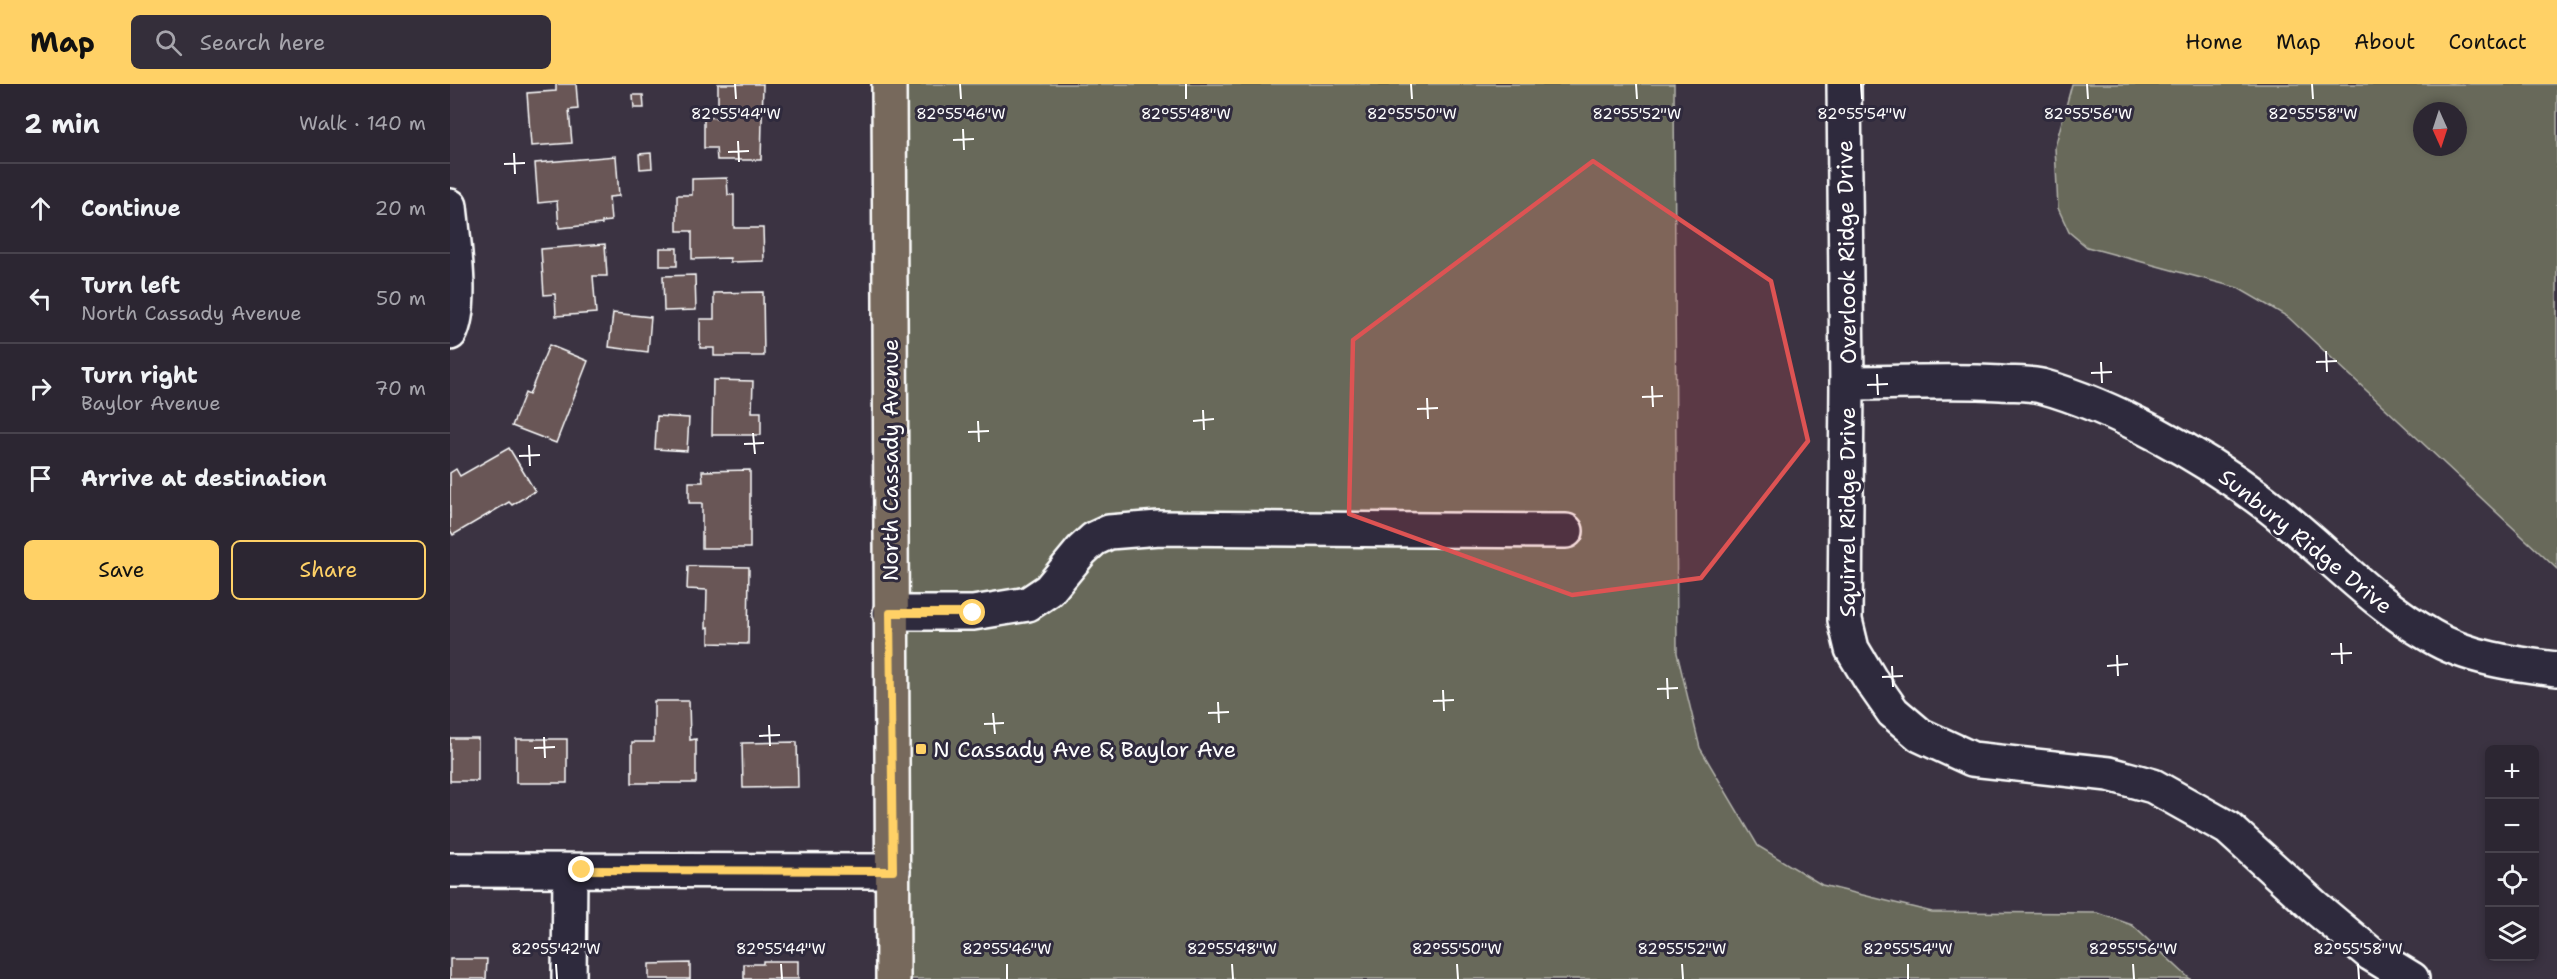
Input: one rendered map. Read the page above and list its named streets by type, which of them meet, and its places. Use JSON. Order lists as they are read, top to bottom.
{
  "streets": {
    "main road": ["North Cassady Avenue"],
    "street": ["Overlook Ridge Drive", "Squirrel Ridge Drive", "Sunbury Ridge Drive"]
  },
  "crossings": [
    ["Overlook Ridge Drive", "Squirrel Ridge Drive"],
    ["Overlook Ridge Drive", "Sunbury Ridge Drive"],
    ["Squirrel Ridge Drive", "Sunbury Ridge Drive"]
  ],
  "places": {
    "transit": ["N Cassady Ave & Baylor Ave"]
  },
  "north": "bottom",
  "page": {
    "header": "Map",
    "search": "Search here",
    "nav": [
      "Home",
      "Map",
      "About",
      "Contact"
    ],
    "heading": ["2 min", "Walk · 140 m"],
    "list": [
      ["Continue", "20 m"],
      ["Turn left", "North Cassady Avenue", "50 m"],
      ["Turn right", "Baylor Avenue", "70 m"],
      "Arrive at destination"
    ],
    "buttons": ["Save", "Share"],
    "map_buttons": ["+", "−"]
  },
  "coordinates": [
    "82°55'44\"W",
    "82°55'46\"W",
    "82°55'48\"W",
    "82°55'50\"W",
    "82°55'52\"W",
    "82°55'54\"W",
    "82°55'56\"W",
    "82°55'58\"W",
    "82°55'42\"W"
  ]
}
